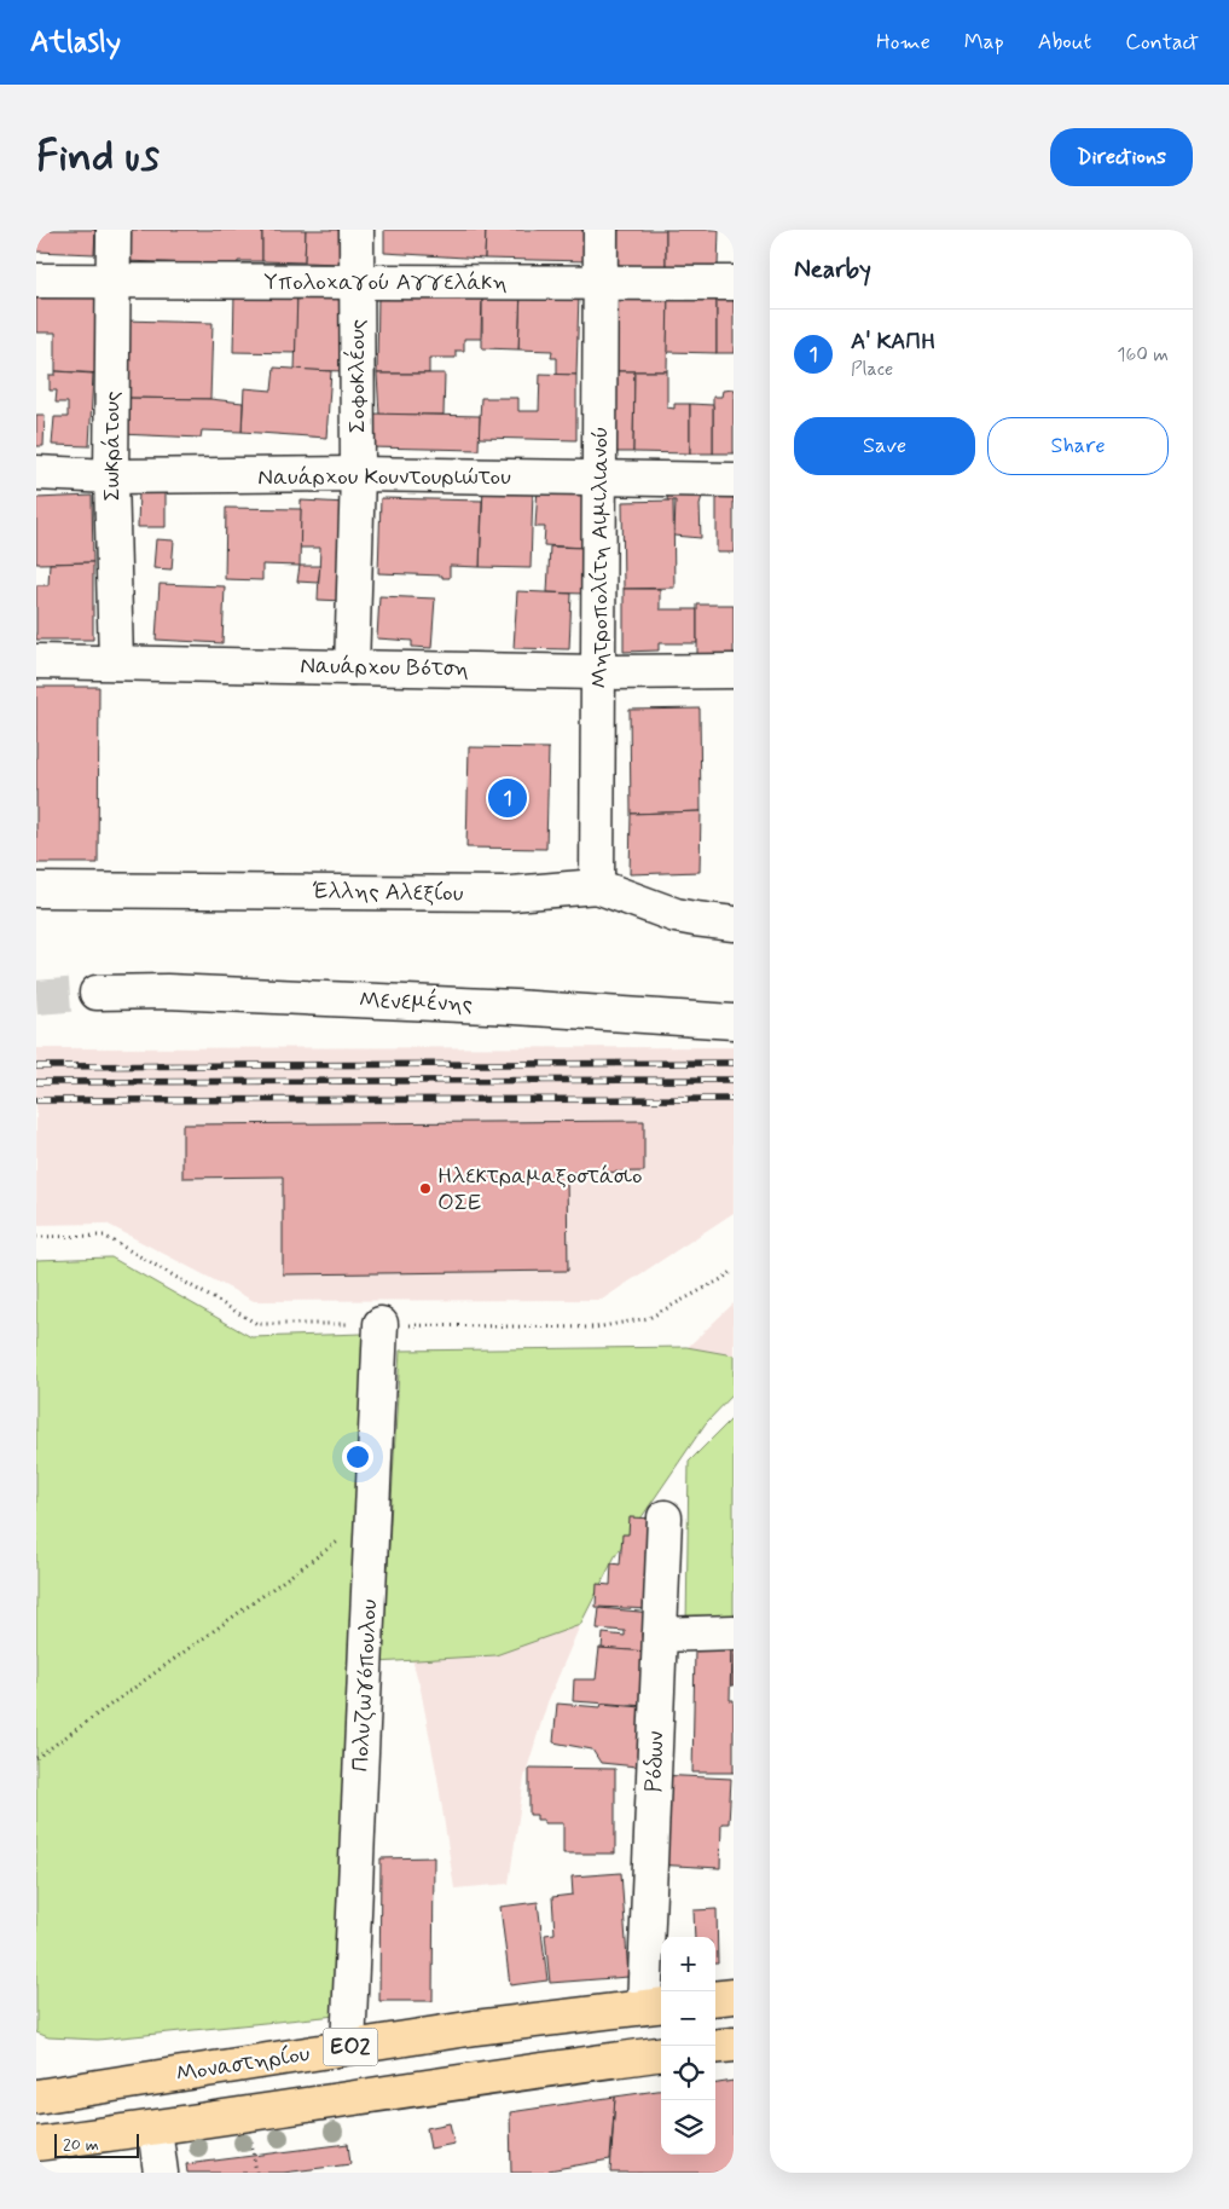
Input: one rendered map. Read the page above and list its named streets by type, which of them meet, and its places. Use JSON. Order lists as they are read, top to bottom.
{
  "streets": {
    "main road": ["ΕΟ2", "Μοναστηρίου"],
    "street": [
      "Υπολοχαγού Αγγελάκη",
      "Σοφοκλέους",
      "Σωκράτους",
      "Ναυάρχου Κουντουριώτου",
      "Μητροπολίτη Αιμιλιανού",
      "Ναυάρχου Βότση",
      "Έλλης Αλεξίου",
      "Μενεμένης",
      "Πολυζωγόπουλου",
      "Ρόδων"
    ]
  },
  "crossings": [
    ["Υπολοχαγού Αγγελάκη", "Σοφοκλέους"],
    ["Υπολοχαγού Αγγελάκη", "Σωκράτους"],
    ["Υπολοχαγού Αγγελάκη", "Μητροπολίτη Αιμιλιανού"],
    ["Σοφοκλέους", "Ναυάρχου Κουντουριώτου"],
    ["Σοφοκλέους", "Ναυάρχου Βότση"],
    ["Σωκράτους", "Ναυάρχου Κουντουριώτου"],
    ["Σωκράτους", "Ναυάρχου Βότση"],
    ["Ναυάρχου Κουντουριώτου", "Μητροπολίτη Αιμιλιανού"],
    ["Μητροπολίτη Αιμιλιανού", "Ναυάρχου Βότση"],
    ["Μητροπολίτη Αιμιλιανού", "Έλλης Αλεξίου"],
    ["Πολυζωγόπουλου", "Μοναστηρίου"],
    ["Ρόδων", "Μοναστηρίου"]
  ],
  "places": ["Ηλεκτραμαξοστάσιο ΟΣΕ"],
  "scale_bar": "20 m",
  "page": {
    "header": "Atlasly",
    "nav": [
      "Home",
      "Map",
      "About",
      "Contact"
    ],
    "buttons": [
      "Directions",
      ["Save", "Share"]
    ],
    "title": "Find us",
    "heading": "Nearby",
    "list": [
      {
        "mark": "1",
        "name": "Α' ΚΑΠΗ",
        "note": "Place",
        "value": "160 m"
      }
    ],
    "pins": "1",
    "map_buttons": ["+", "−"],
    "scale": "20 m"
  }
}
